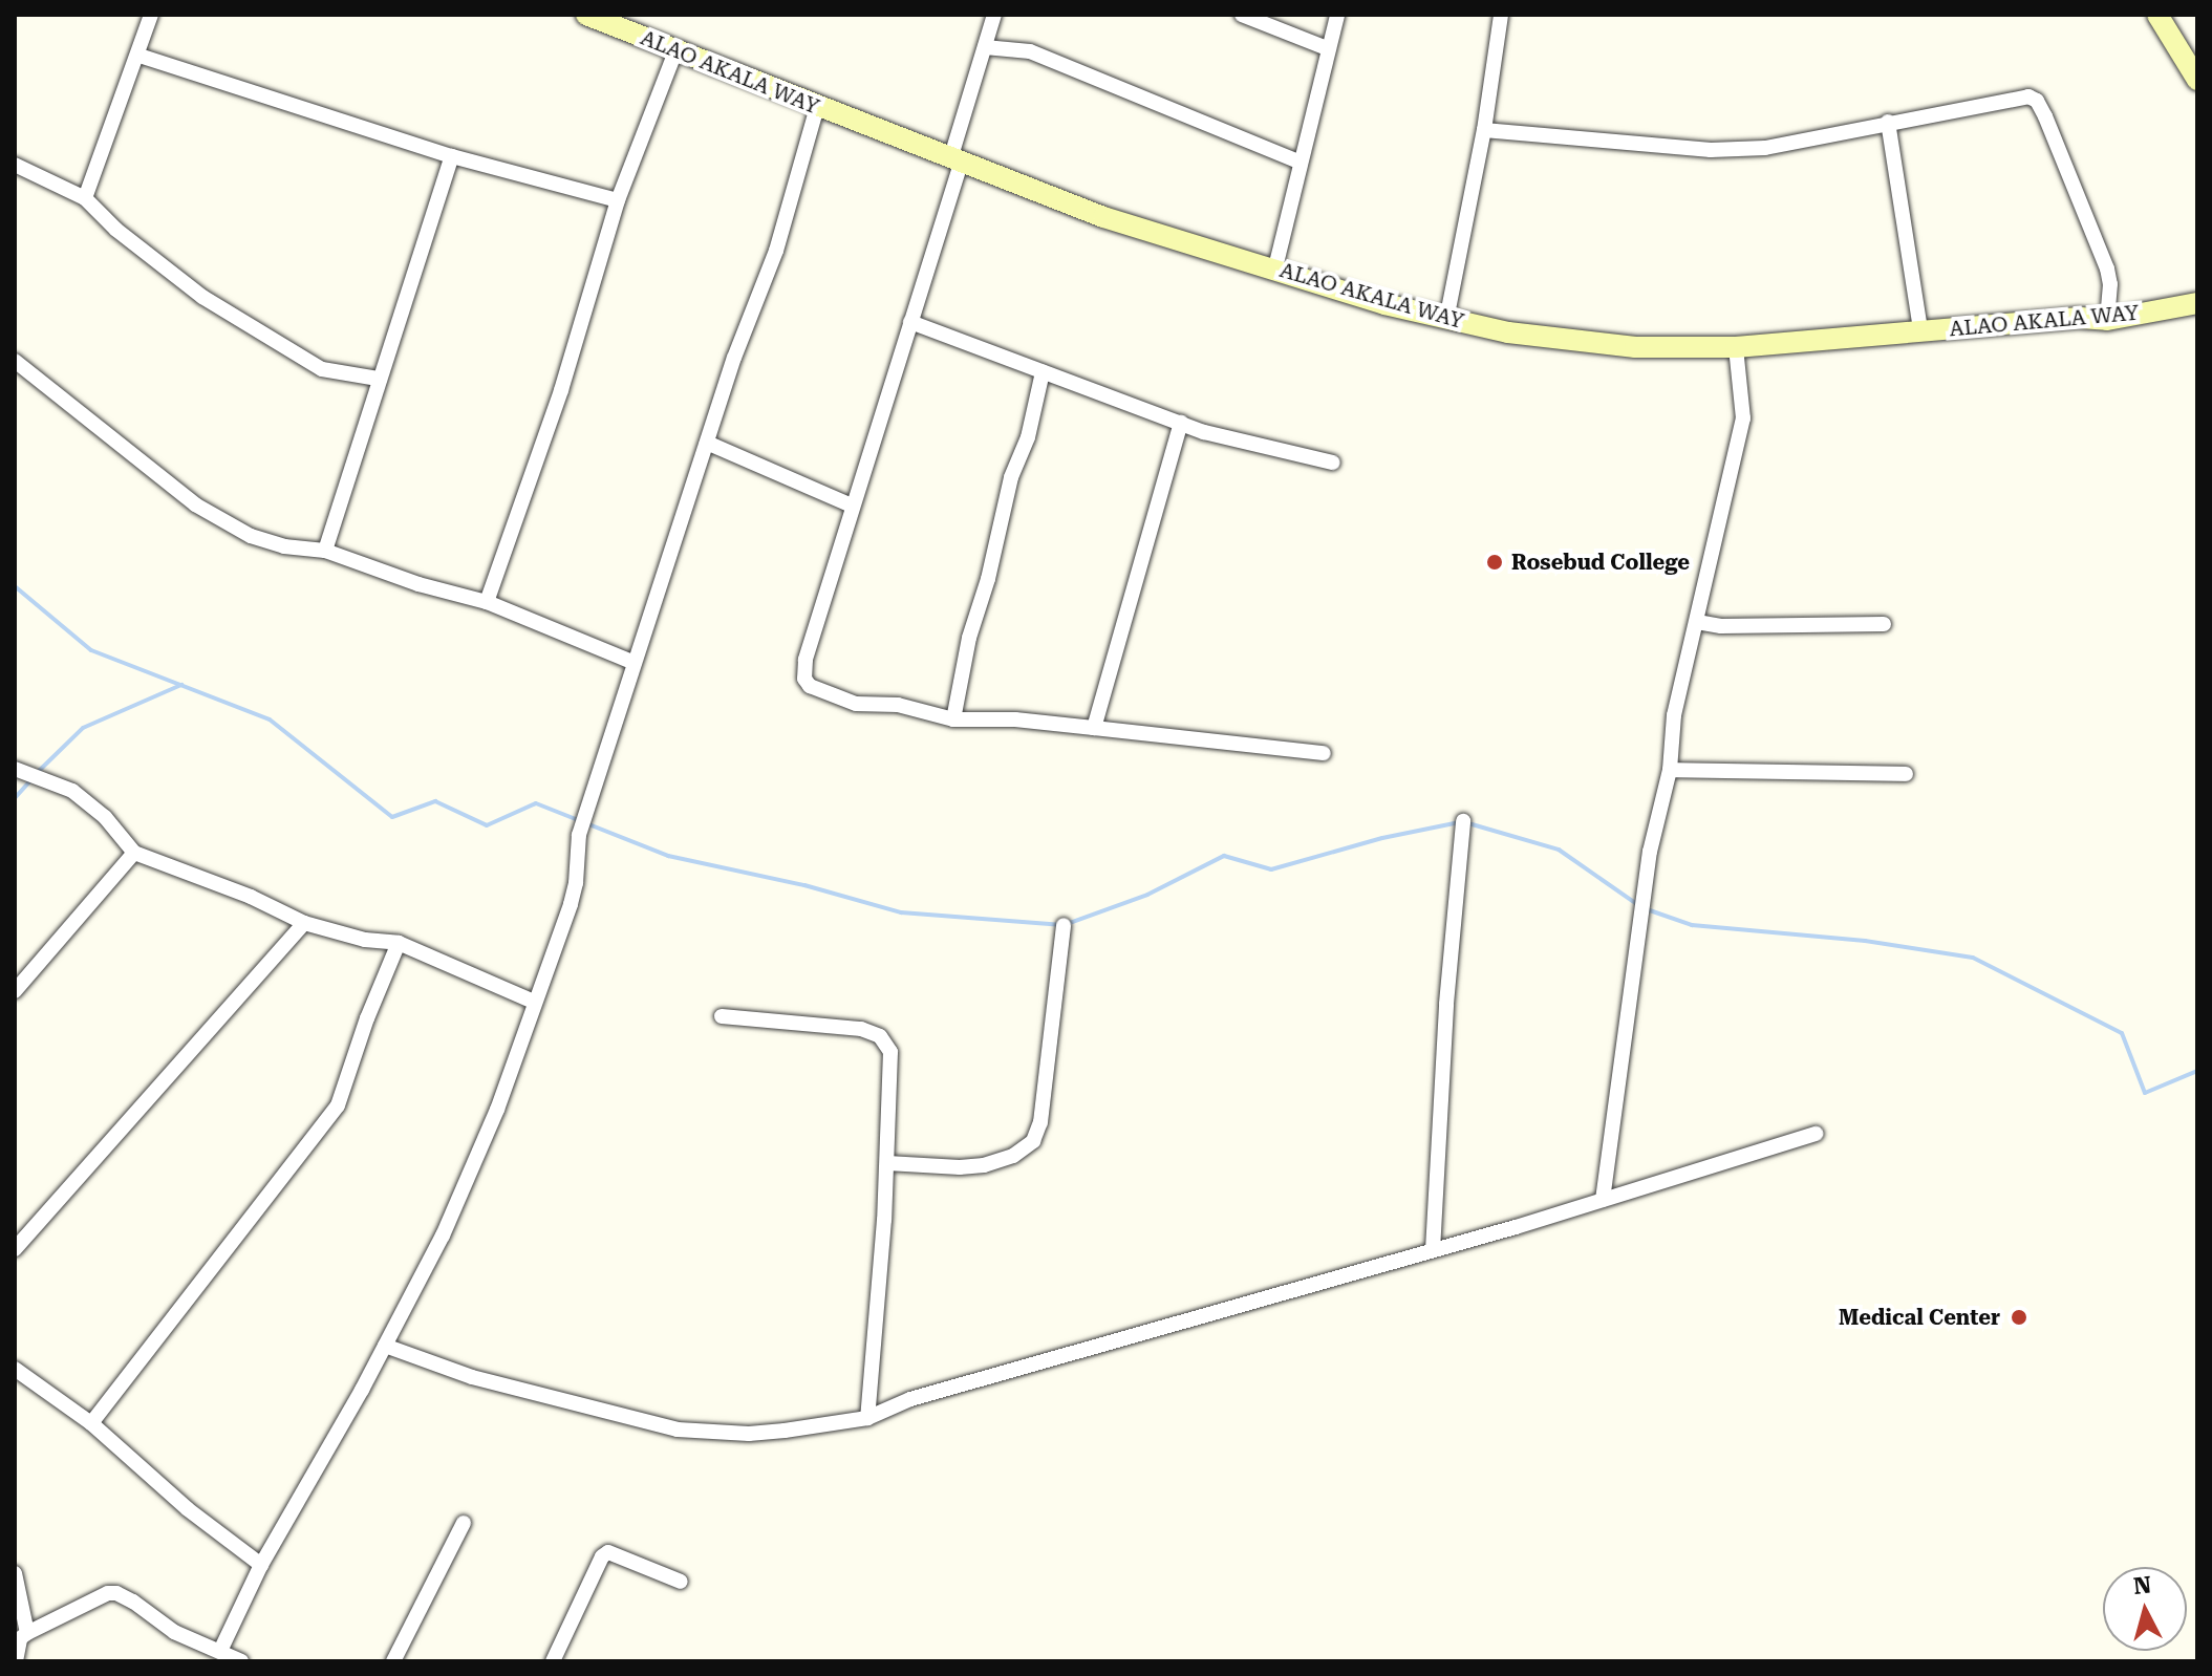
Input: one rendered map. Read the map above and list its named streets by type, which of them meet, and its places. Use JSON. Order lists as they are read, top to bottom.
{
  "streets": {
    "street": ["ALAO AKALA WAY"]
  },
  "places": ["Rosebud College", "Medical Center"],
  "north": "top"
}
